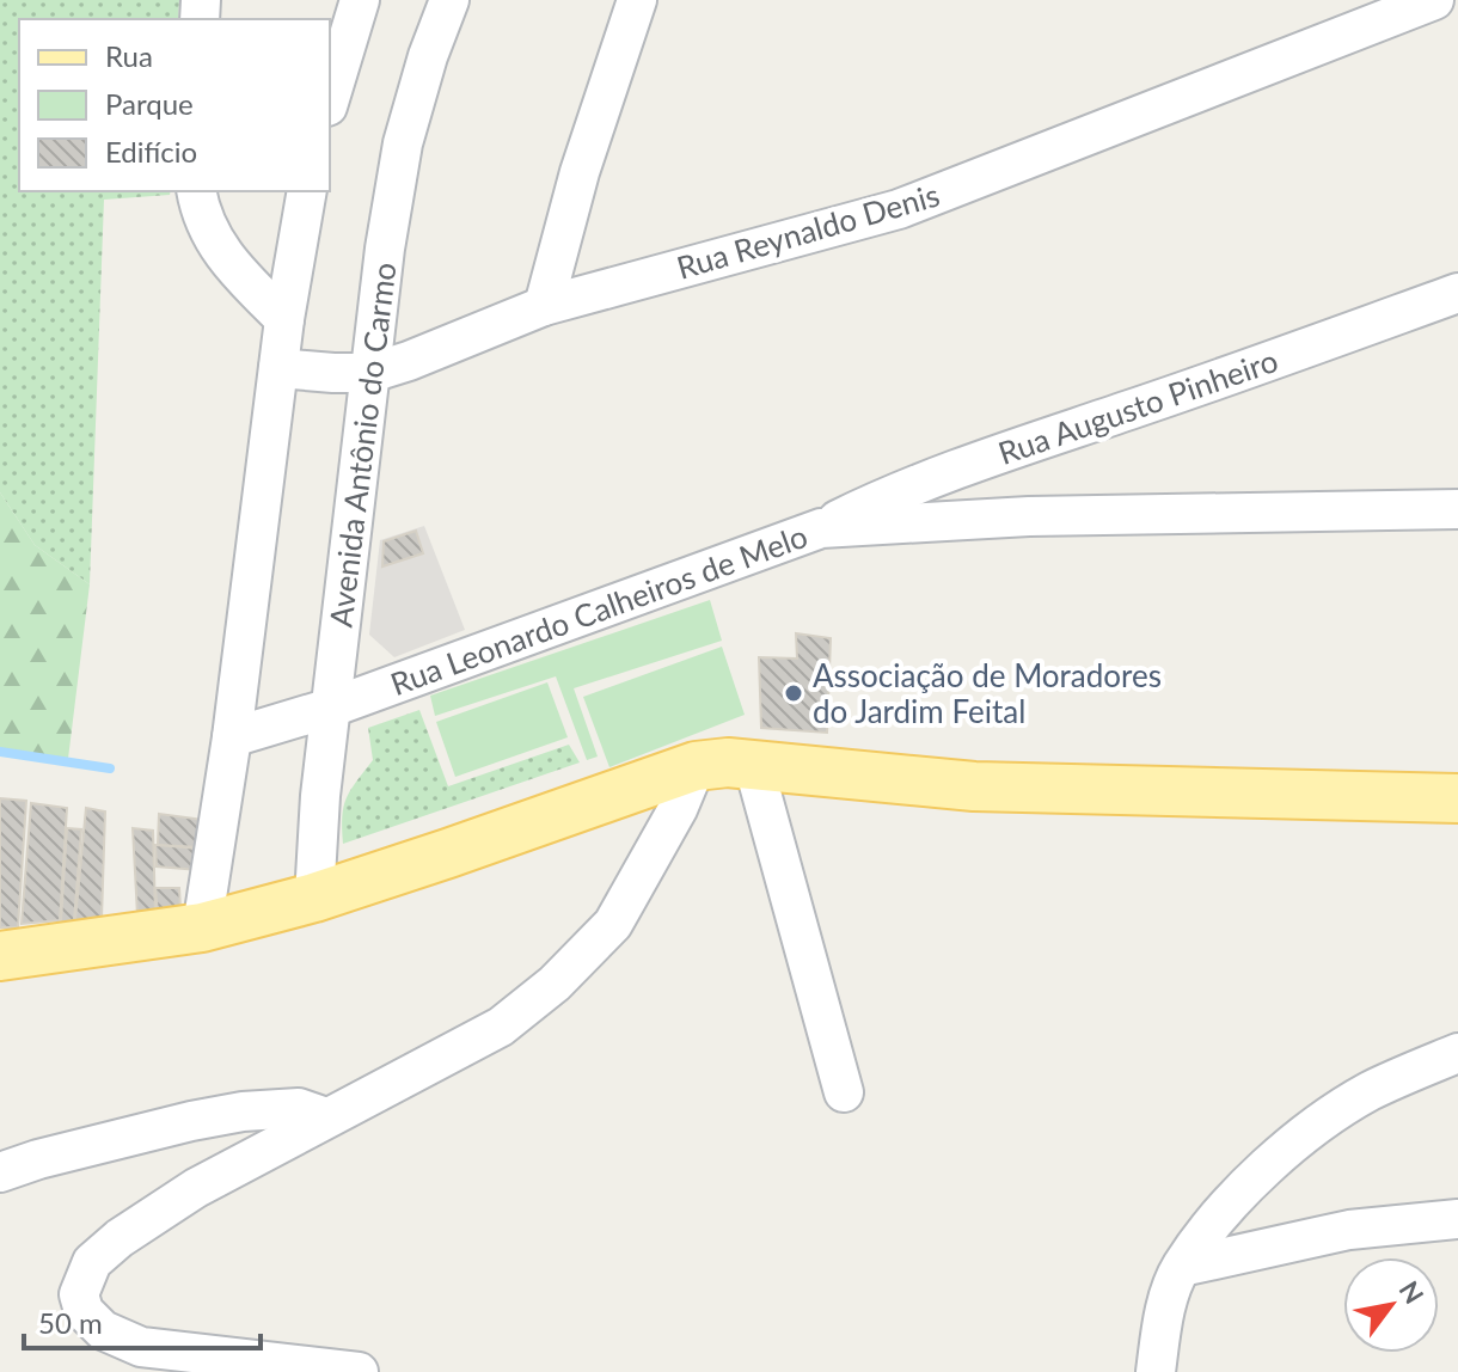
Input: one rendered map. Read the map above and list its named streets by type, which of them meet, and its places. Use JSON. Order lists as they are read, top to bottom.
{
  "streets": {
    "street": [
      "Rua Reynaldo Denis",
      "Rua Augusto Pinheiro",
      "Avenida Antônio do Carmo",
      "Rua Leonardo Calheiros de Melo"
    ]
  },
  "crossings": [
    ["Rua Reynaldo Denis", "Avenida Antônio do Carmo"],
    ["Rua Augusto Pinheiro", "Rua Leonardo Calheiros de Melo"],
    ["Avenida Antônio do Carmo", "Rua Leonardo Calheiros de Melo"]
  ],
  "places": ["Associação de Moradores do Jardim Feital"],
  "legend": ["Rua", "Parque", "Edifício"],
  "scale_bar": "50 m",
  "north": "top right"
}
